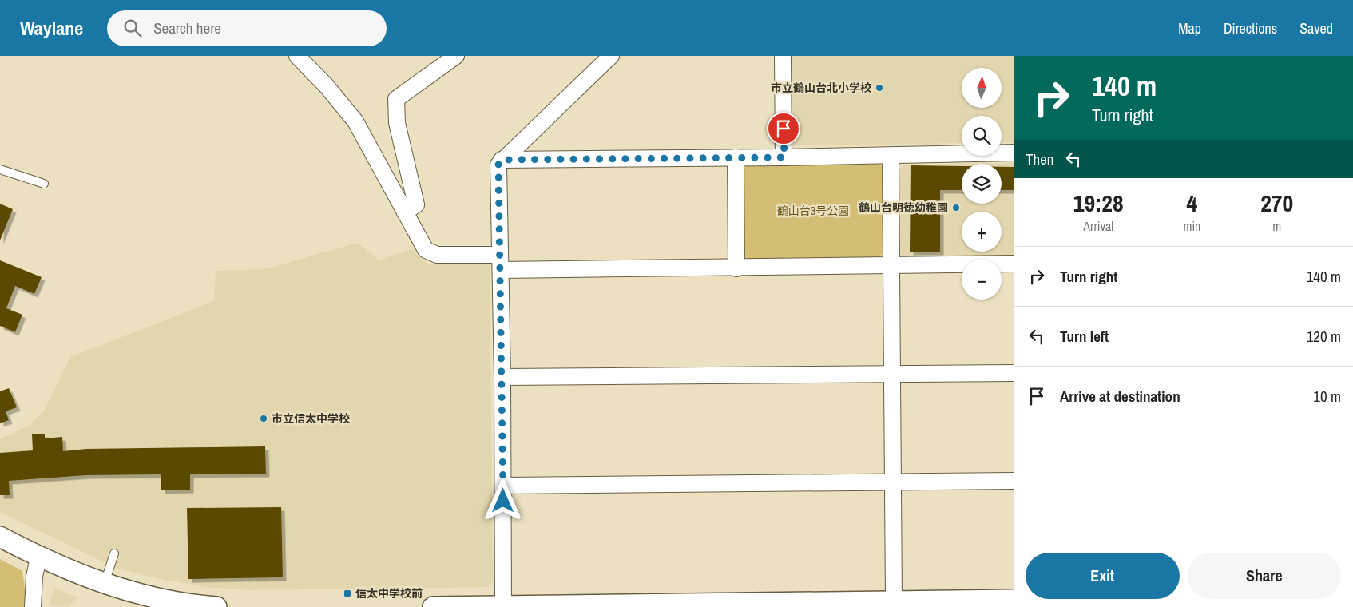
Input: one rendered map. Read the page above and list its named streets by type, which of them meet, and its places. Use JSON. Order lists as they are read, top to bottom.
{
  "parks": ["鶴山台3号公園"],
  "places": {
    "other": ["市立鶴山台北小学校", "鶴山台明徳幼稚園", "市立信太中学校"],
    "transit": ["信太中学校前"]
  },
  "north": "top",
  "page": {
    "header": "Waylane",
    "search": "Search here",
    "nav": ["Map", "Directions", "Saved"],
    "turn": ["140 m", "Turn right"],
    "map_buttons": ["+", "−"],
    "then": "Then",
    "eta": [
      "19:28",
      "Arrival",
      "4",
      "min",
      "270",
      "m"
    ],
    "list": [
      {
        "name": "Turn right",
        "value": "140 m"
      },
      {
        "name": "Turn left",
        "value": "120 m"
      },
      {
        "name": "Arrive at destination",
        "value": "10 m"
      }
    ],
    "buttons": ["Exit", "Share"]
  }
}
